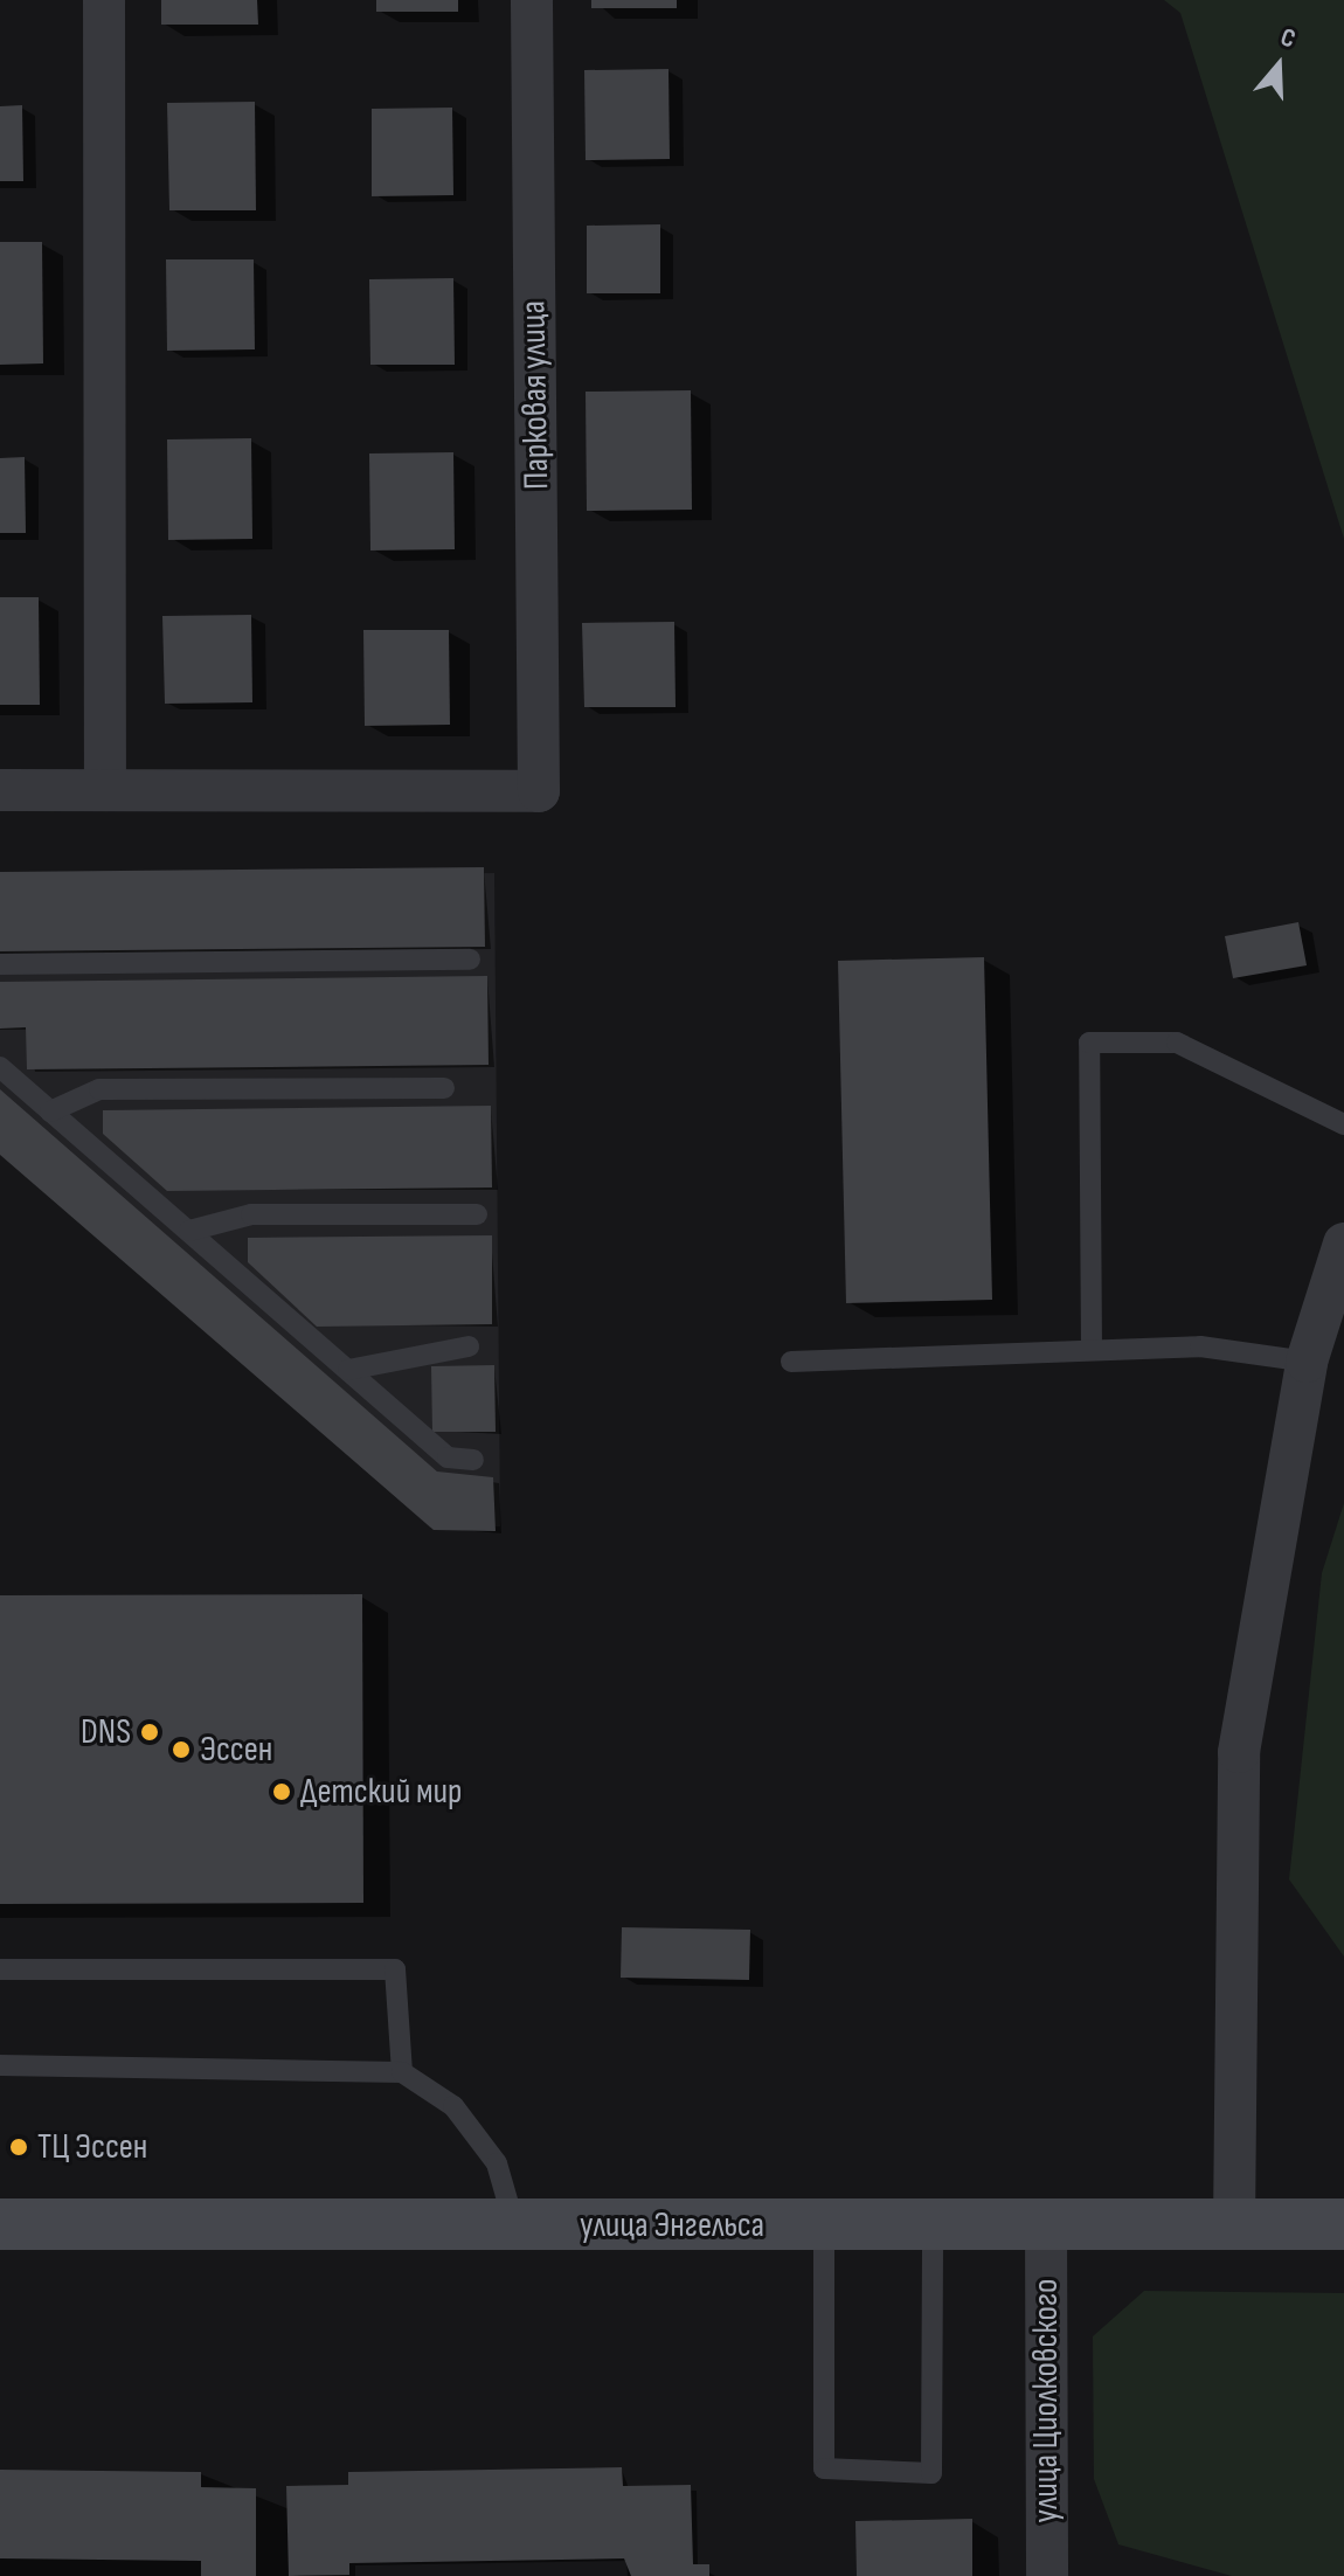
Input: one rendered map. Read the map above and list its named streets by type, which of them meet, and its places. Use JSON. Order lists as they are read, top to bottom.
{
  "streets": {
    "main road": ["улица Энгельса"],
    "street": ["Парковая улица", "улица Циолковского"]
  },
  "crossings": [
    ["улица Энгельса", "улица Циолковского"]
  ],
  "places": [
    "DNS",
    "Эссен",
    "Детский мир",
    "ТЦ Эссен"
  ],
  "north": "top"
}
